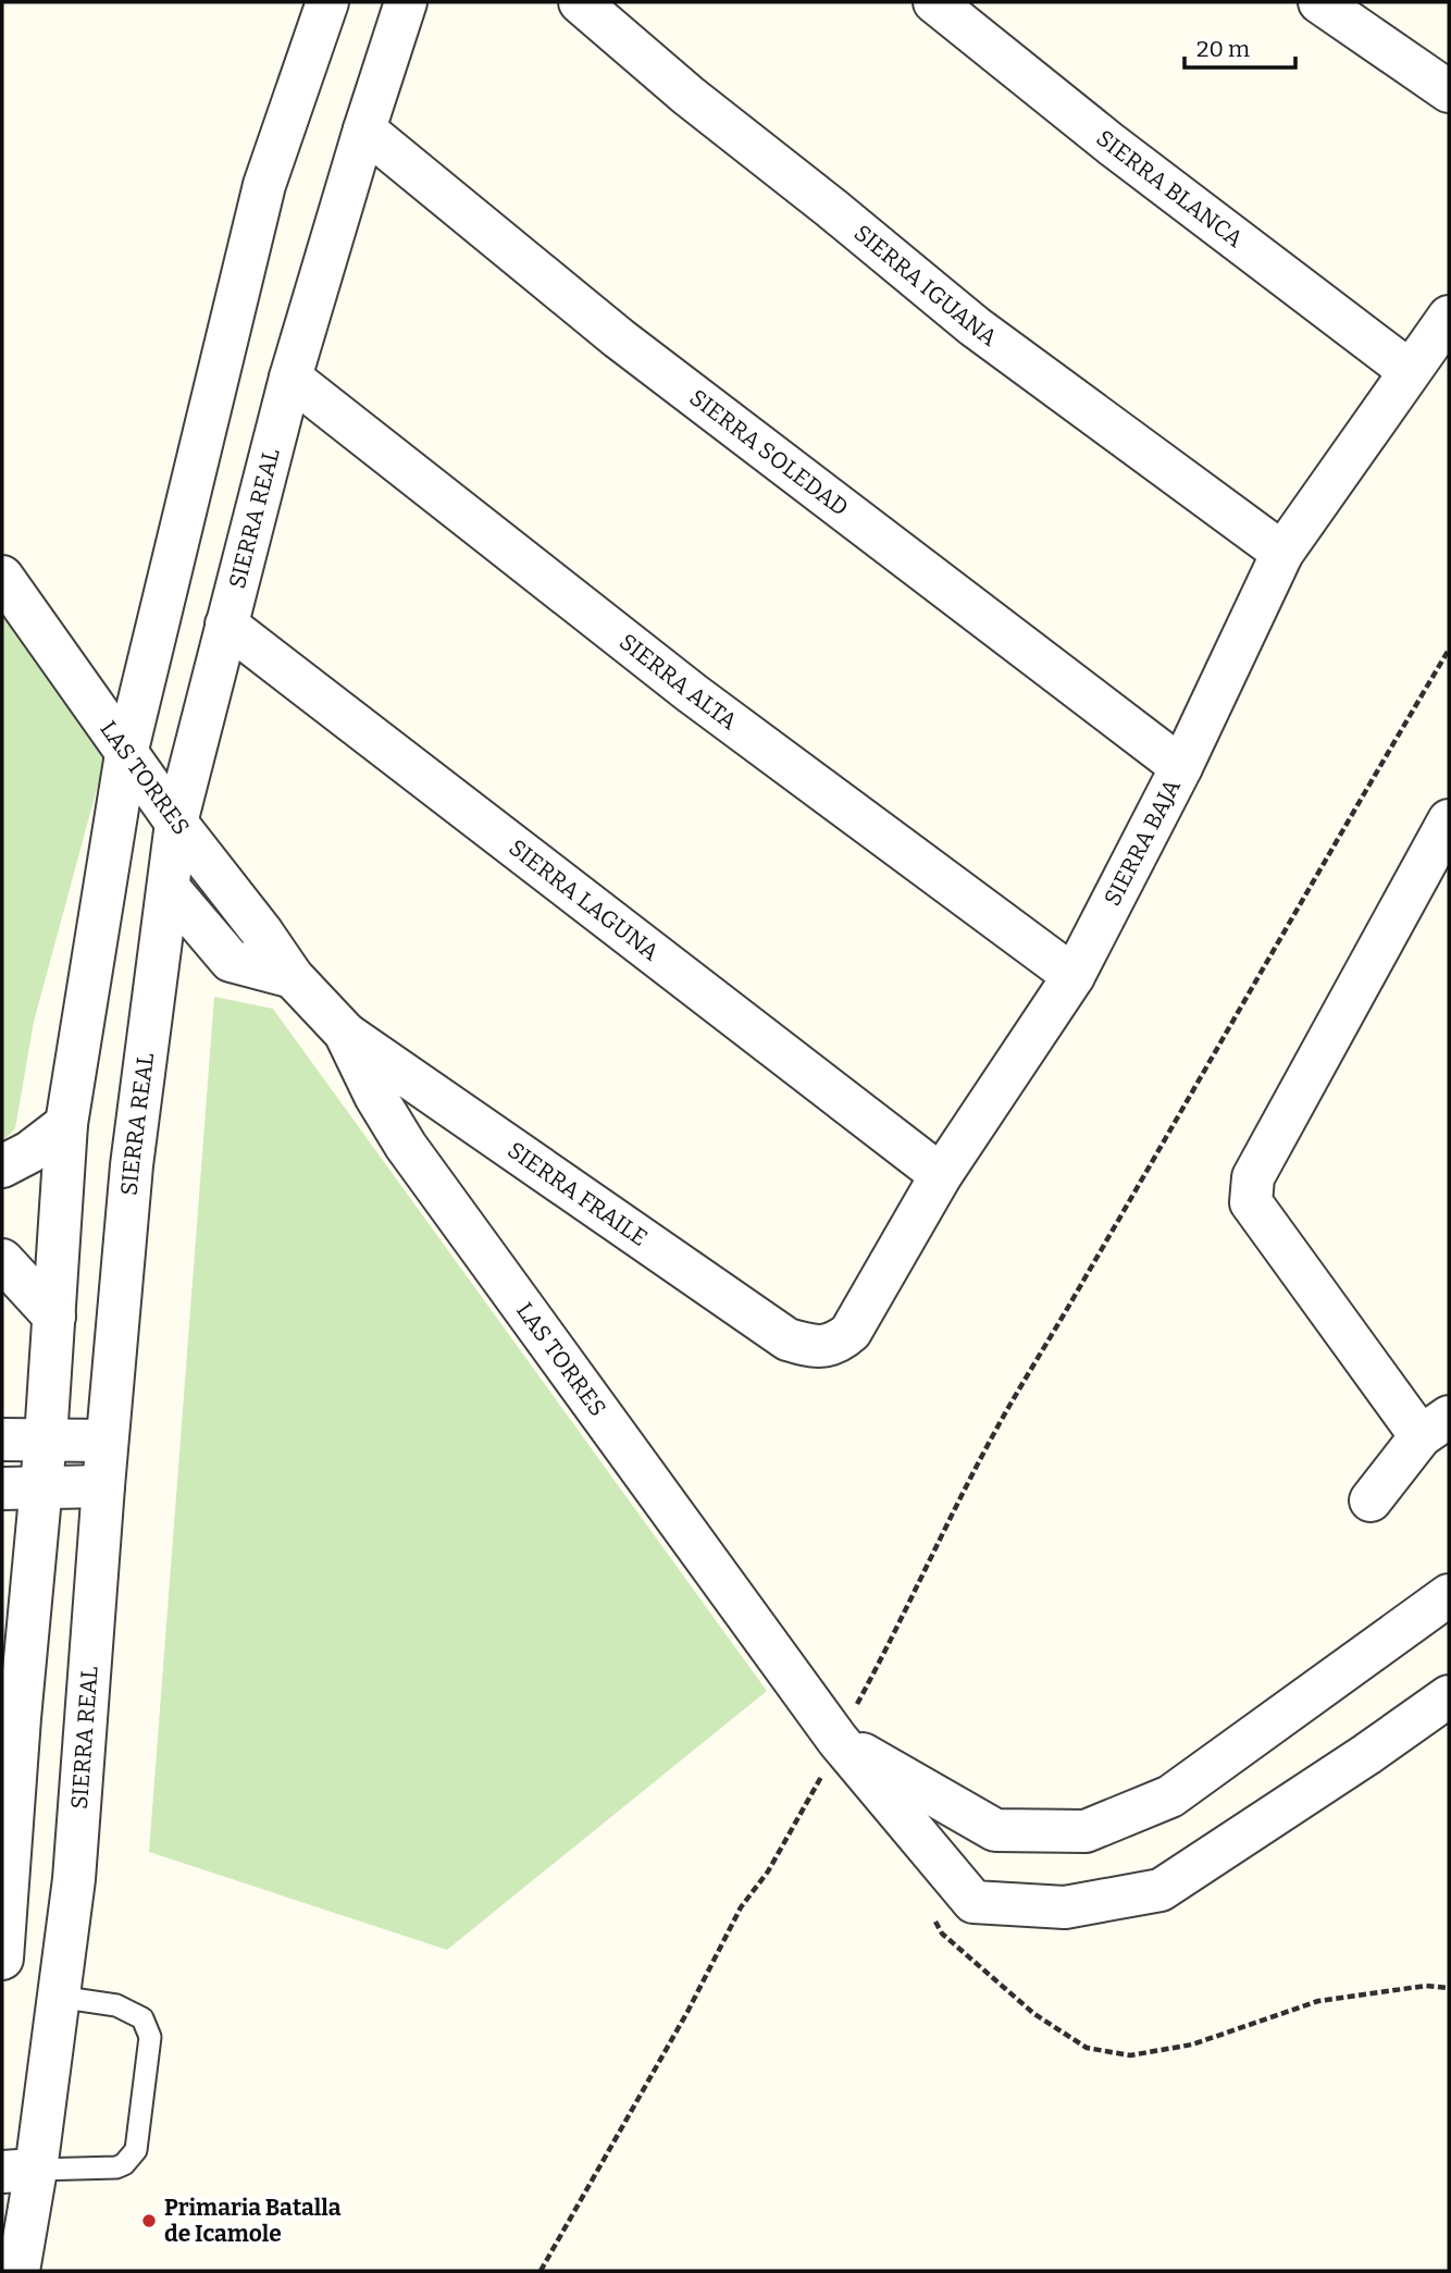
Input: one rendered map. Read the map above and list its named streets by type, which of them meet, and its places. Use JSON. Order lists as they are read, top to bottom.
{
  "streets": {
    "street": [
      "SIERRA BLANCA",
      "SIERRA IGUANA",
      "SIERRA SOLEDAD",
      "SIERRA REAL",
      "SIERRA ALTA",
      "LAS TORRES",
      "SIERRA BAJA",
      "SIERRA LAGUNA",
      "SIERRA FRAILE"
    ]
  },
  "crossings": [
    ["SIERRA BLANCA", "SIERRA BAJA"],
    ["SIERRA IGUANA", "SIERRA BAJA"],
    ["SIERRA SOLEDAD", "SIERRA REAL"],
    ["SIERRA SOLEDAD", "SIERRA BAJA"],
    ["SIERRA REAL", "SIERRA ALTA"],
    ["SIERRA REAL", "LAS TORRES"],
    ["SIERRA REAL", "SIERRA LAGUNA"],
    ["SIERRA ALTA", "SIERRA BAJA"],
    ["LAS TORRES", "SIERRA FRAILE"],
    ["SIERRA BAJA", "SIERRA LAGUNA"],
    ["SIERRA BAJA", "SIERRA FRAILE"]
  ],
  "places": ["Primaria Batalla de Icamole"],
  "scale_bar": "20 m"
}
